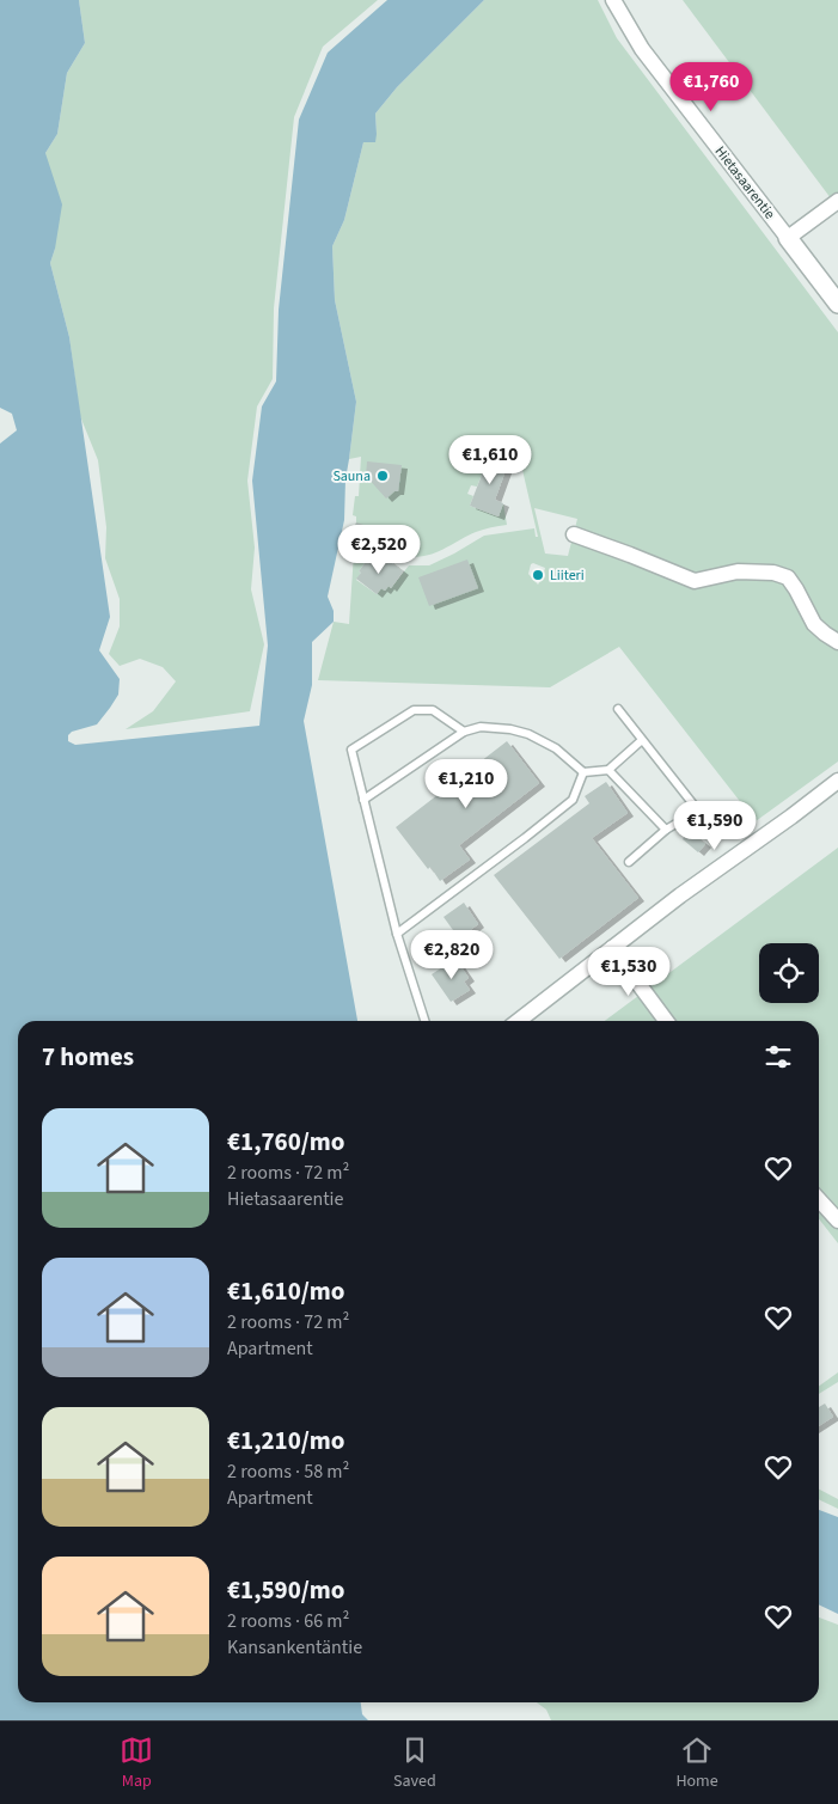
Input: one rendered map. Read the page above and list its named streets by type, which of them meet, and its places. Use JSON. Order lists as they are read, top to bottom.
{
  "streets": {
    "street": ["Hietasaarentie"]
  },
  "places": ["Sauna", "Liiteri"],
  "page": {
    "price": [
      "€1,760",
      "€1,610",
      "€2,520",
      "€1,210",
      "€1,590",
      "€2,820",
      "€1,530"
    ],
    "heading": "7 homes",
    "list": [
      {
        "name": "€1,760/mo",
        "note": "2 rooms · 72 m² · Hietasaarentie"
      },
      {
        "name": "€1,610/mo",
        "note": "2 rooms · 72 m² · Apartment"
      },
      {
        "name": "€1,210/mo",
        "note": "2 rooms · 58 m² · Apartment"
      },
      {
        "name": "€1,590/mo",
        "note": "2 rooms · 66 m² · Kansankentäntie"
      }
    ],
    "tabs": ["Map", "Saved", "Home"]
  }
}
